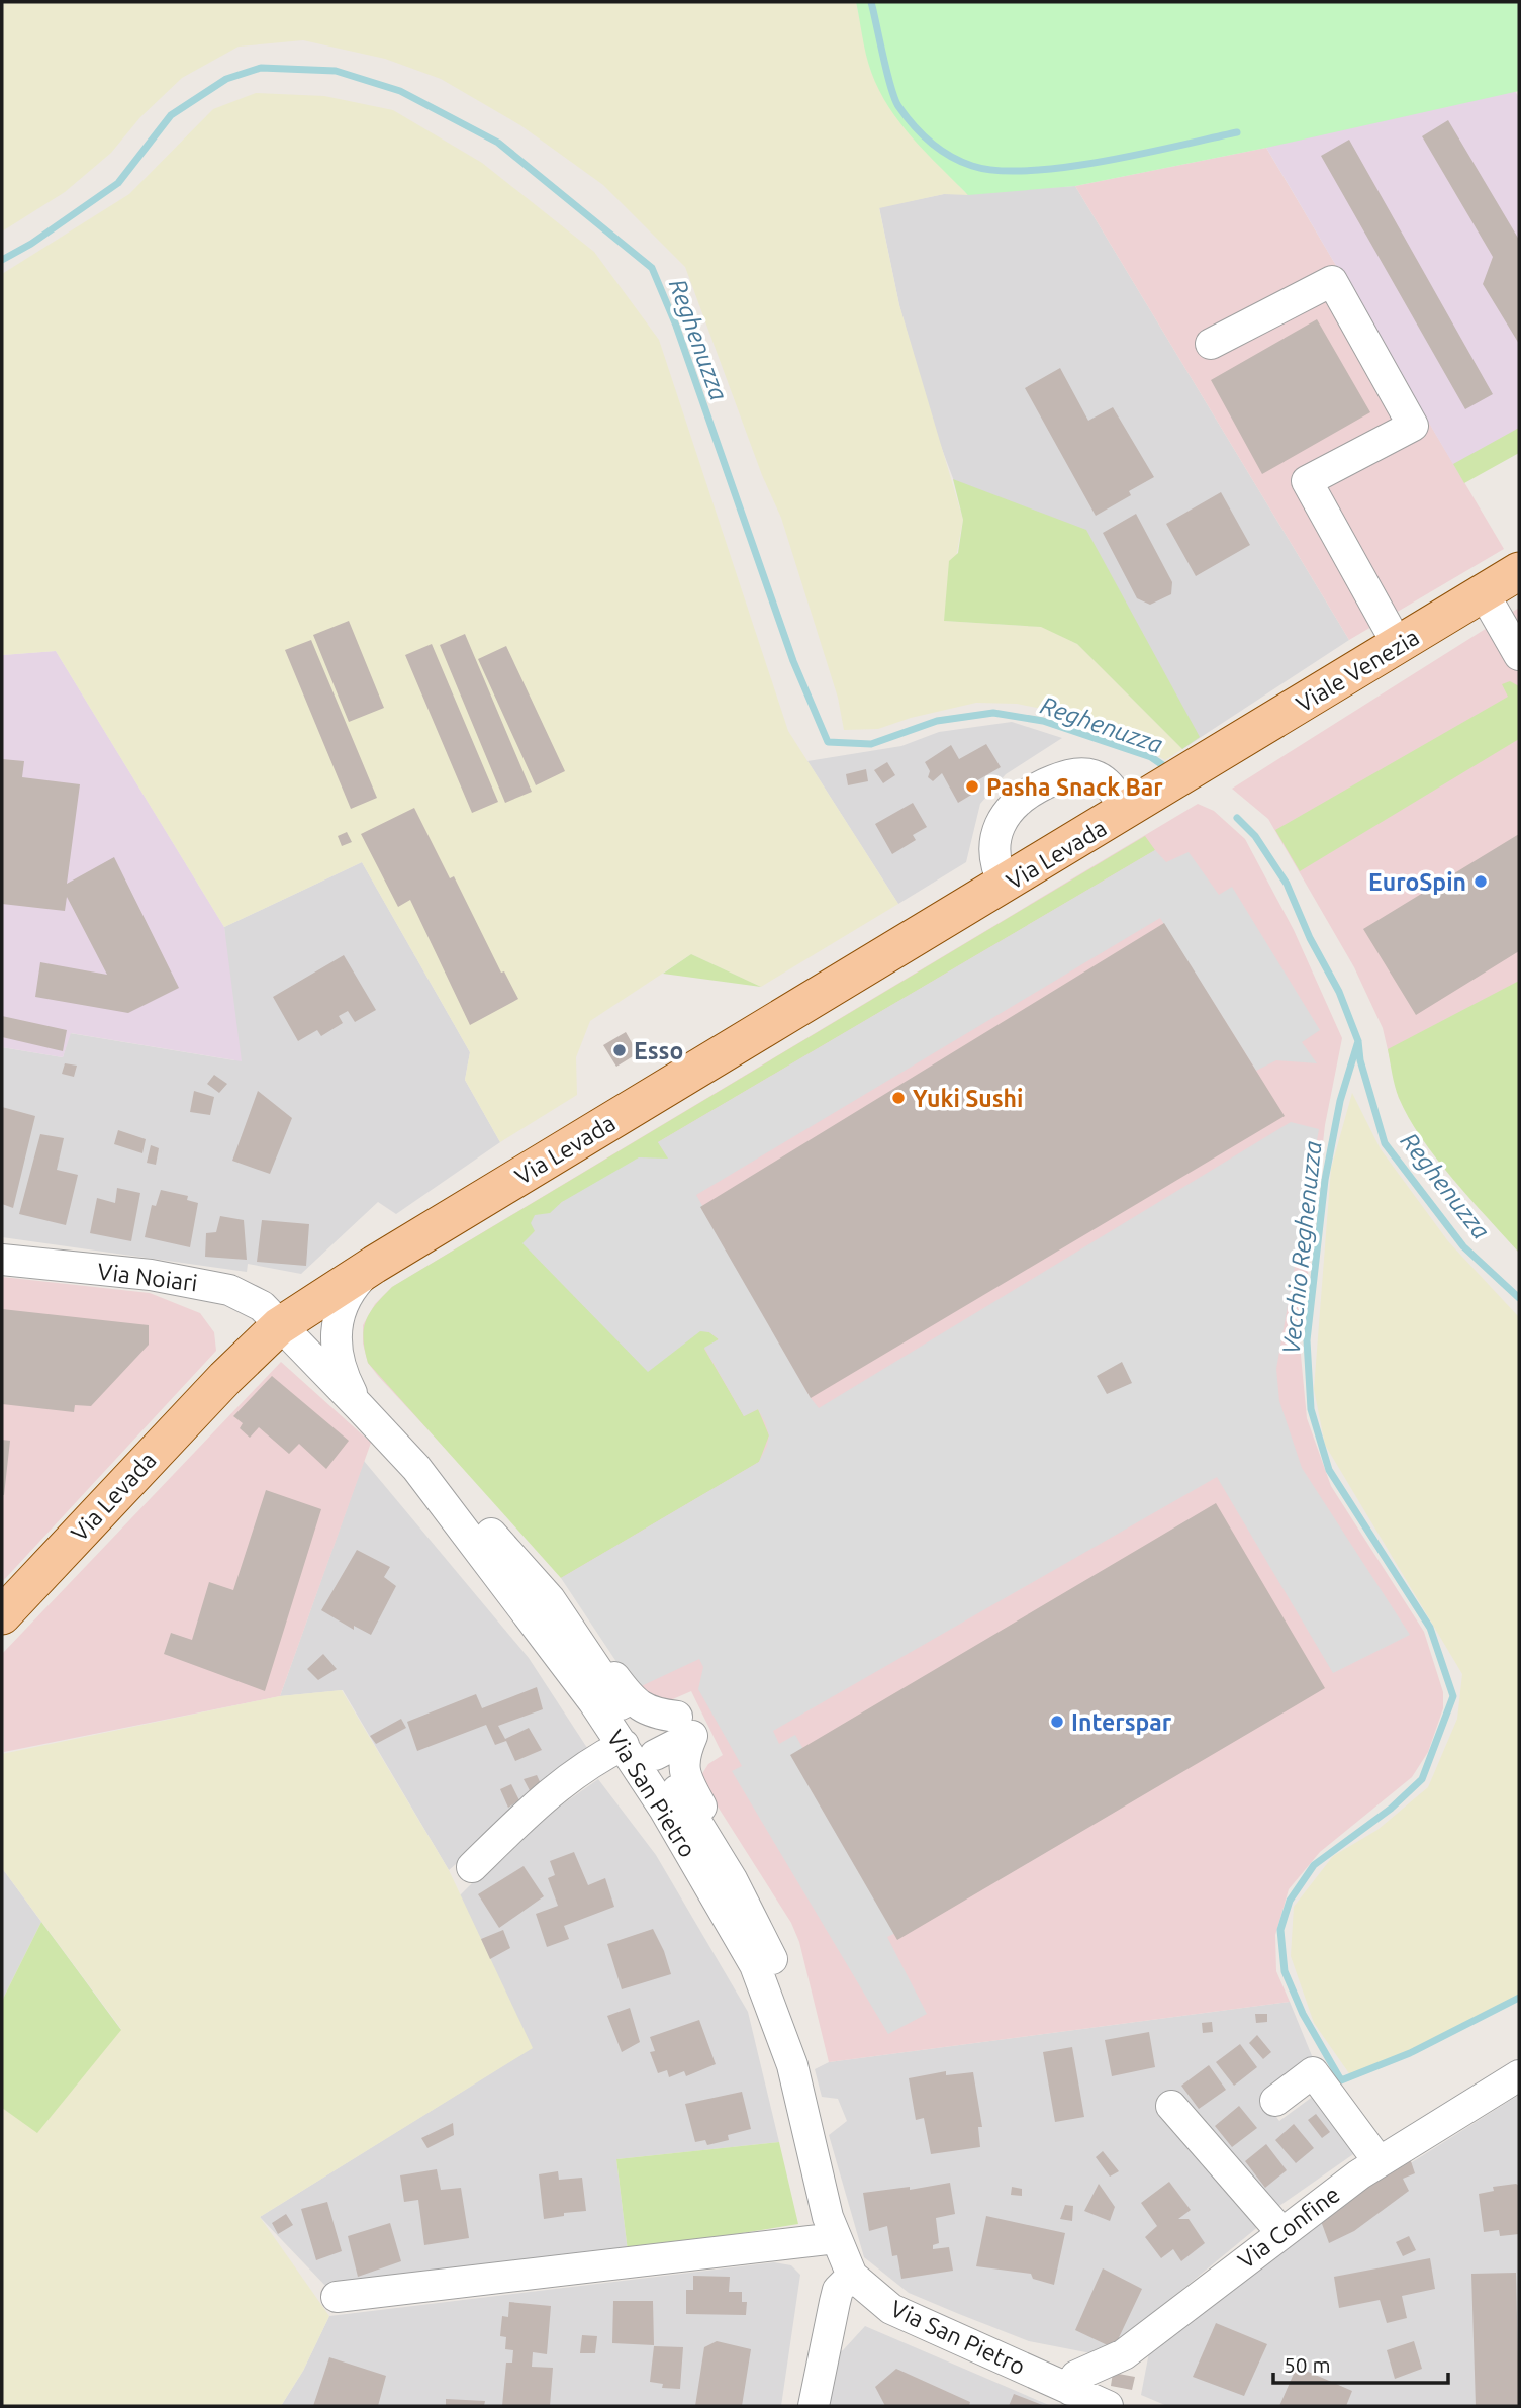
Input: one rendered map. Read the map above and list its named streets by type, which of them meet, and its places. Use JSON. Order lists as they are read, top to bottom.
{
  "streets": {
    "main road": ["Viale Venezia", "Via Levada"],
    "street": ["Via Noiari", "Via San Pietro", "Via Confine"]
  },
  "crossings": [
    ["Viale Venezia", "Via Levada"],
    ["Via Levada", "Via Noiari"],
    ["Via Levada", "Via San Pietro"],
    ["Via Noiari", "Via San Pietro"],
    ["Via San Pietro", "Via Confine"]
  ],
  "water": ["Reghenuzza", "Vecchio Reghenuzza"],
  "places": [
    "Pasha Snack Bar",
    "EuroSpin",
    "Esso",
    "Yuki Sushi",
    "Interspar"
  ],
  "scale_bar": "50 m"
}
